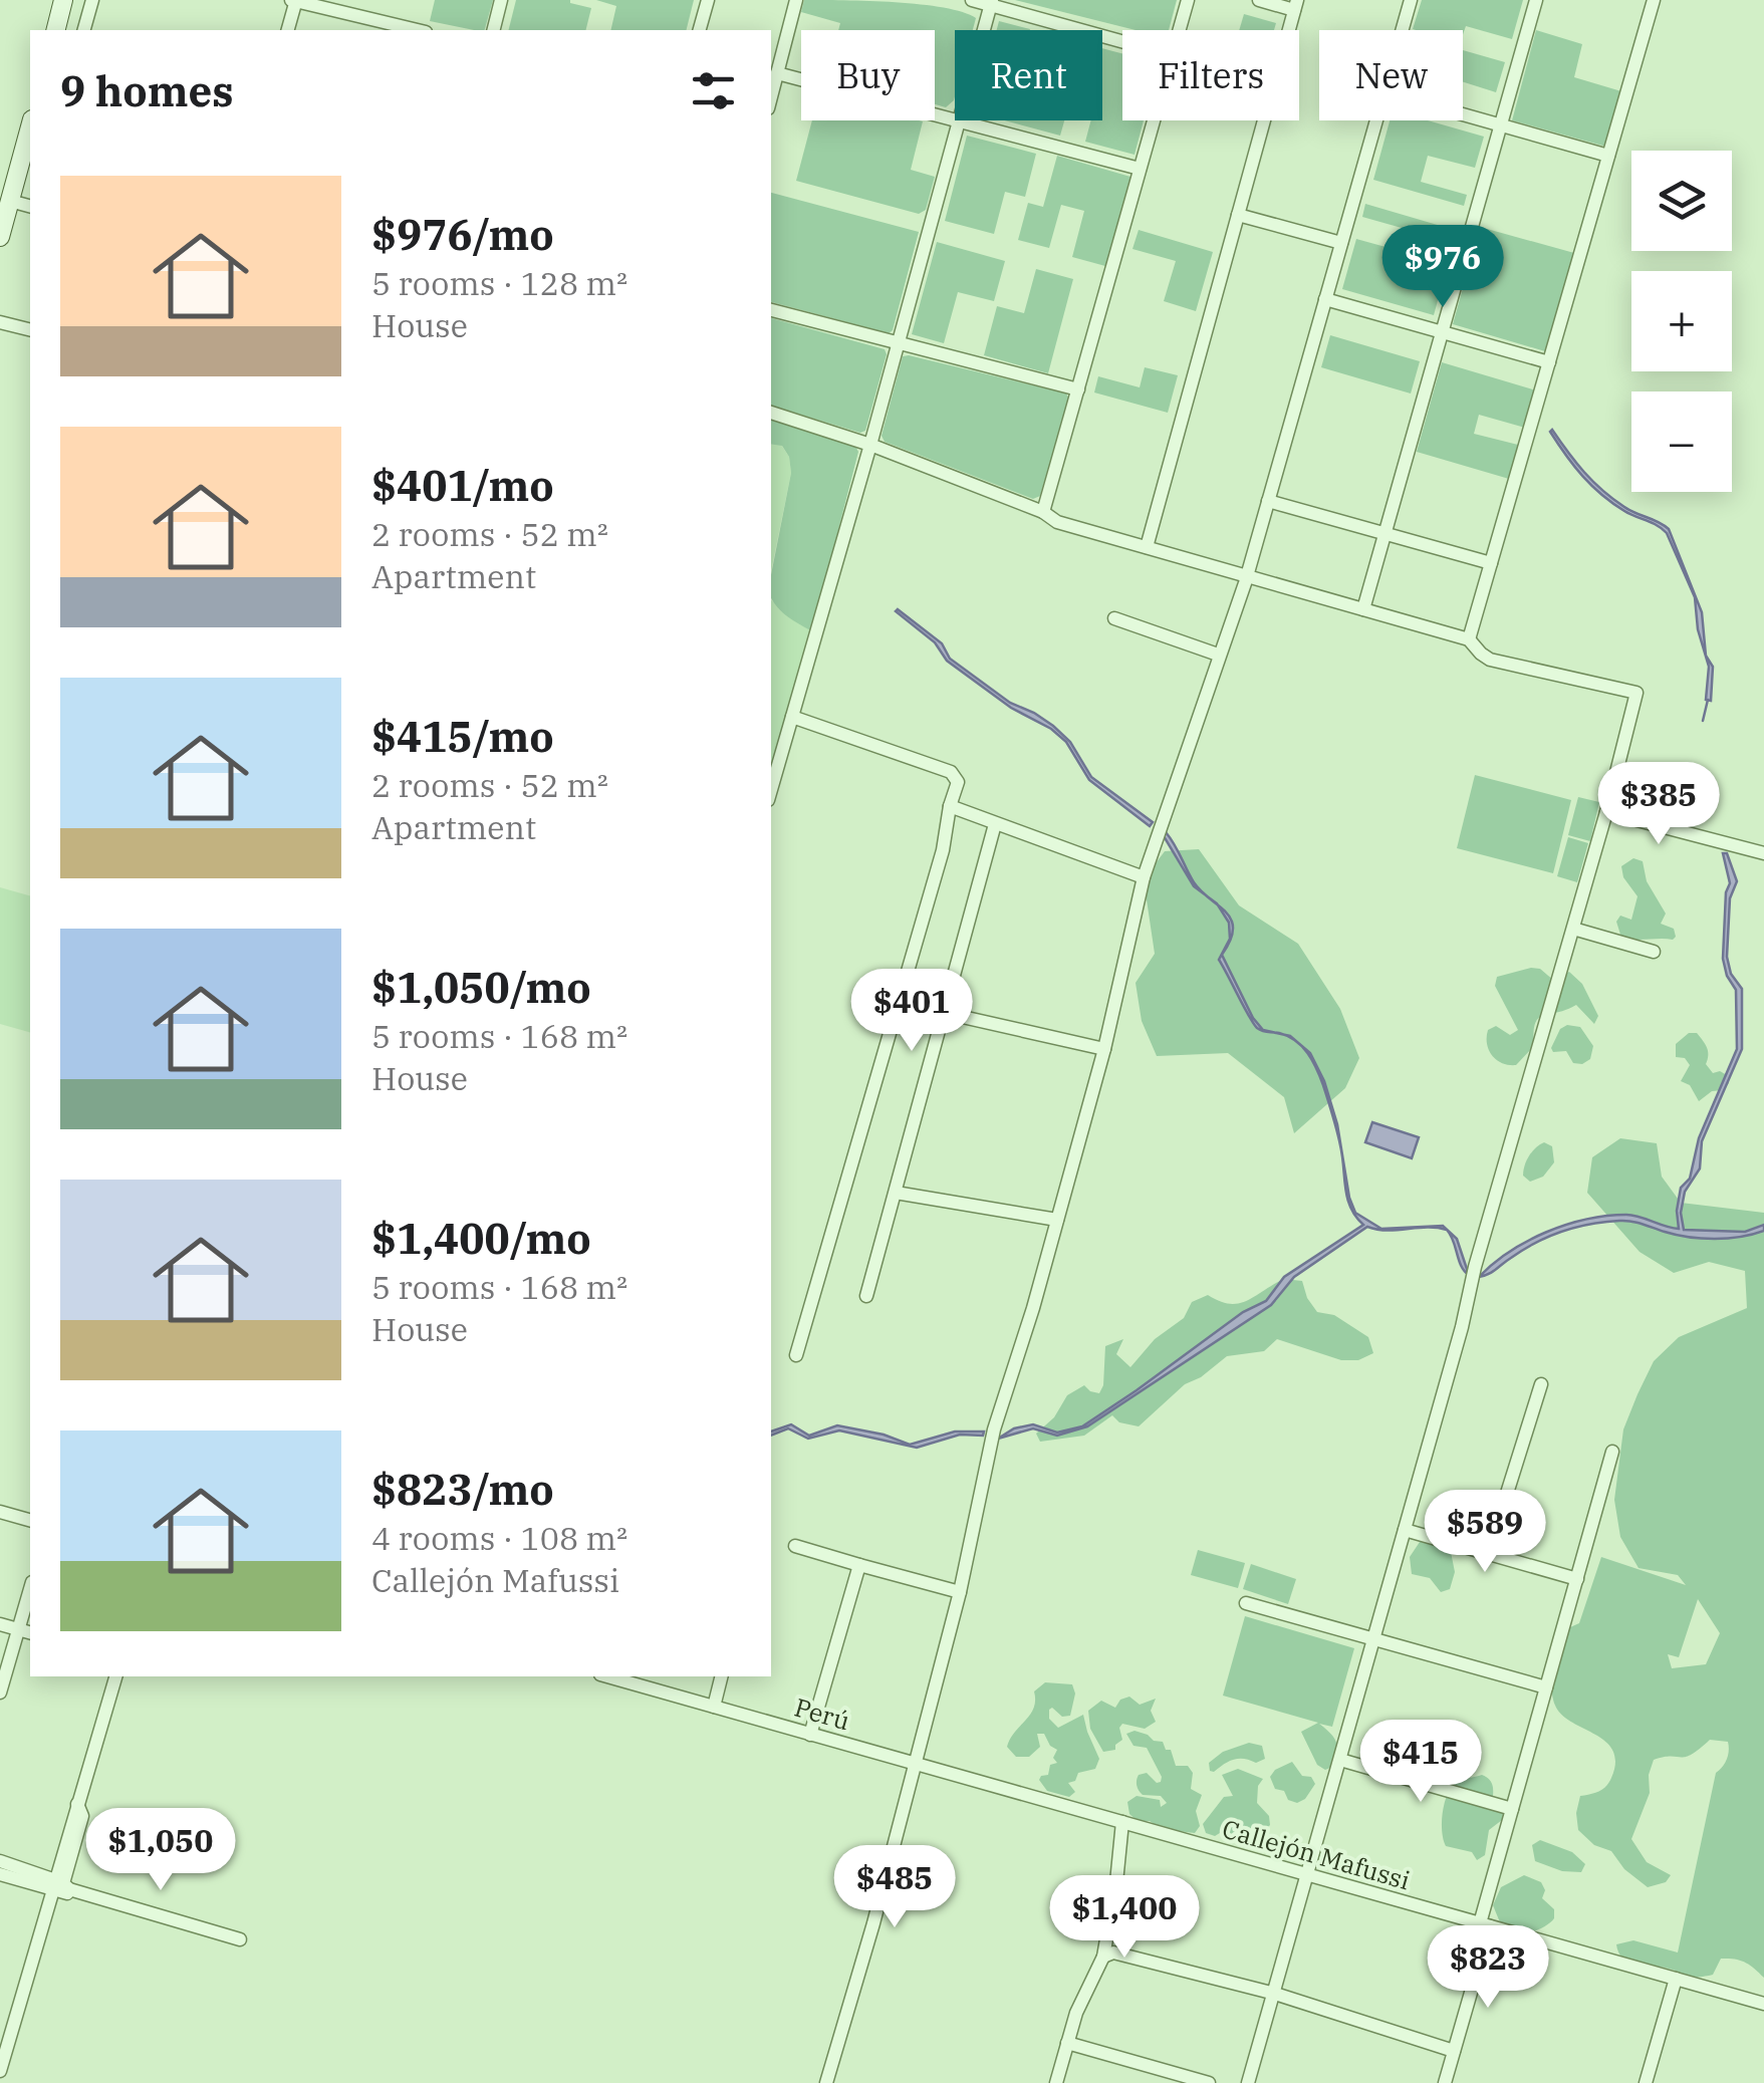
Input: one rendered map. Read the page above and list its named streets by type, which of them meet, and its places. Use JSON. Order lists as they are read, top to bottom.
{
  "streets": {
    "street": ["Perú", "Callejón Mafussi"]
  },
  "crossings": [
    ["Perú", "Callejón Mafussi"]
  ],
  "page": {
    "chip": [
      "Buy",
      "Rent",
      "Filters",
      "New"
    ],
    "heading": "9 homes",
    "map_buttons": ["+", "−"],
    "list": [
      {
        "name": "$976/mo",
        "note": "5 rooms · 128 m² · House"
      },
      {
        "name": "$401/mo",
        "note": "2 rooms · 52 m² · Apartment"
      },
      {
        "name": "$415/mo",
        "note": "2 rooms · 52 m² · Apartment"
      },
      {
        "name": "$1,050/mo",
        "note": "5 rooms · 168 m² · House"
      },
      {
        "name": "$1,400/mo",
        "note": "5 rooms · 168 m² · House"
      },
      {
        "name": "$823/mo",
        "note": "4 rooms · 108 m² · Callejón Mafussi"
      }
    ],
    "price": [
      "$976",
      "$385",
      "$401",
      "$589",
      "$415",
      "$1,050",
      "$485",
      "$1,400",
      "$823"
    ]
  }
}
